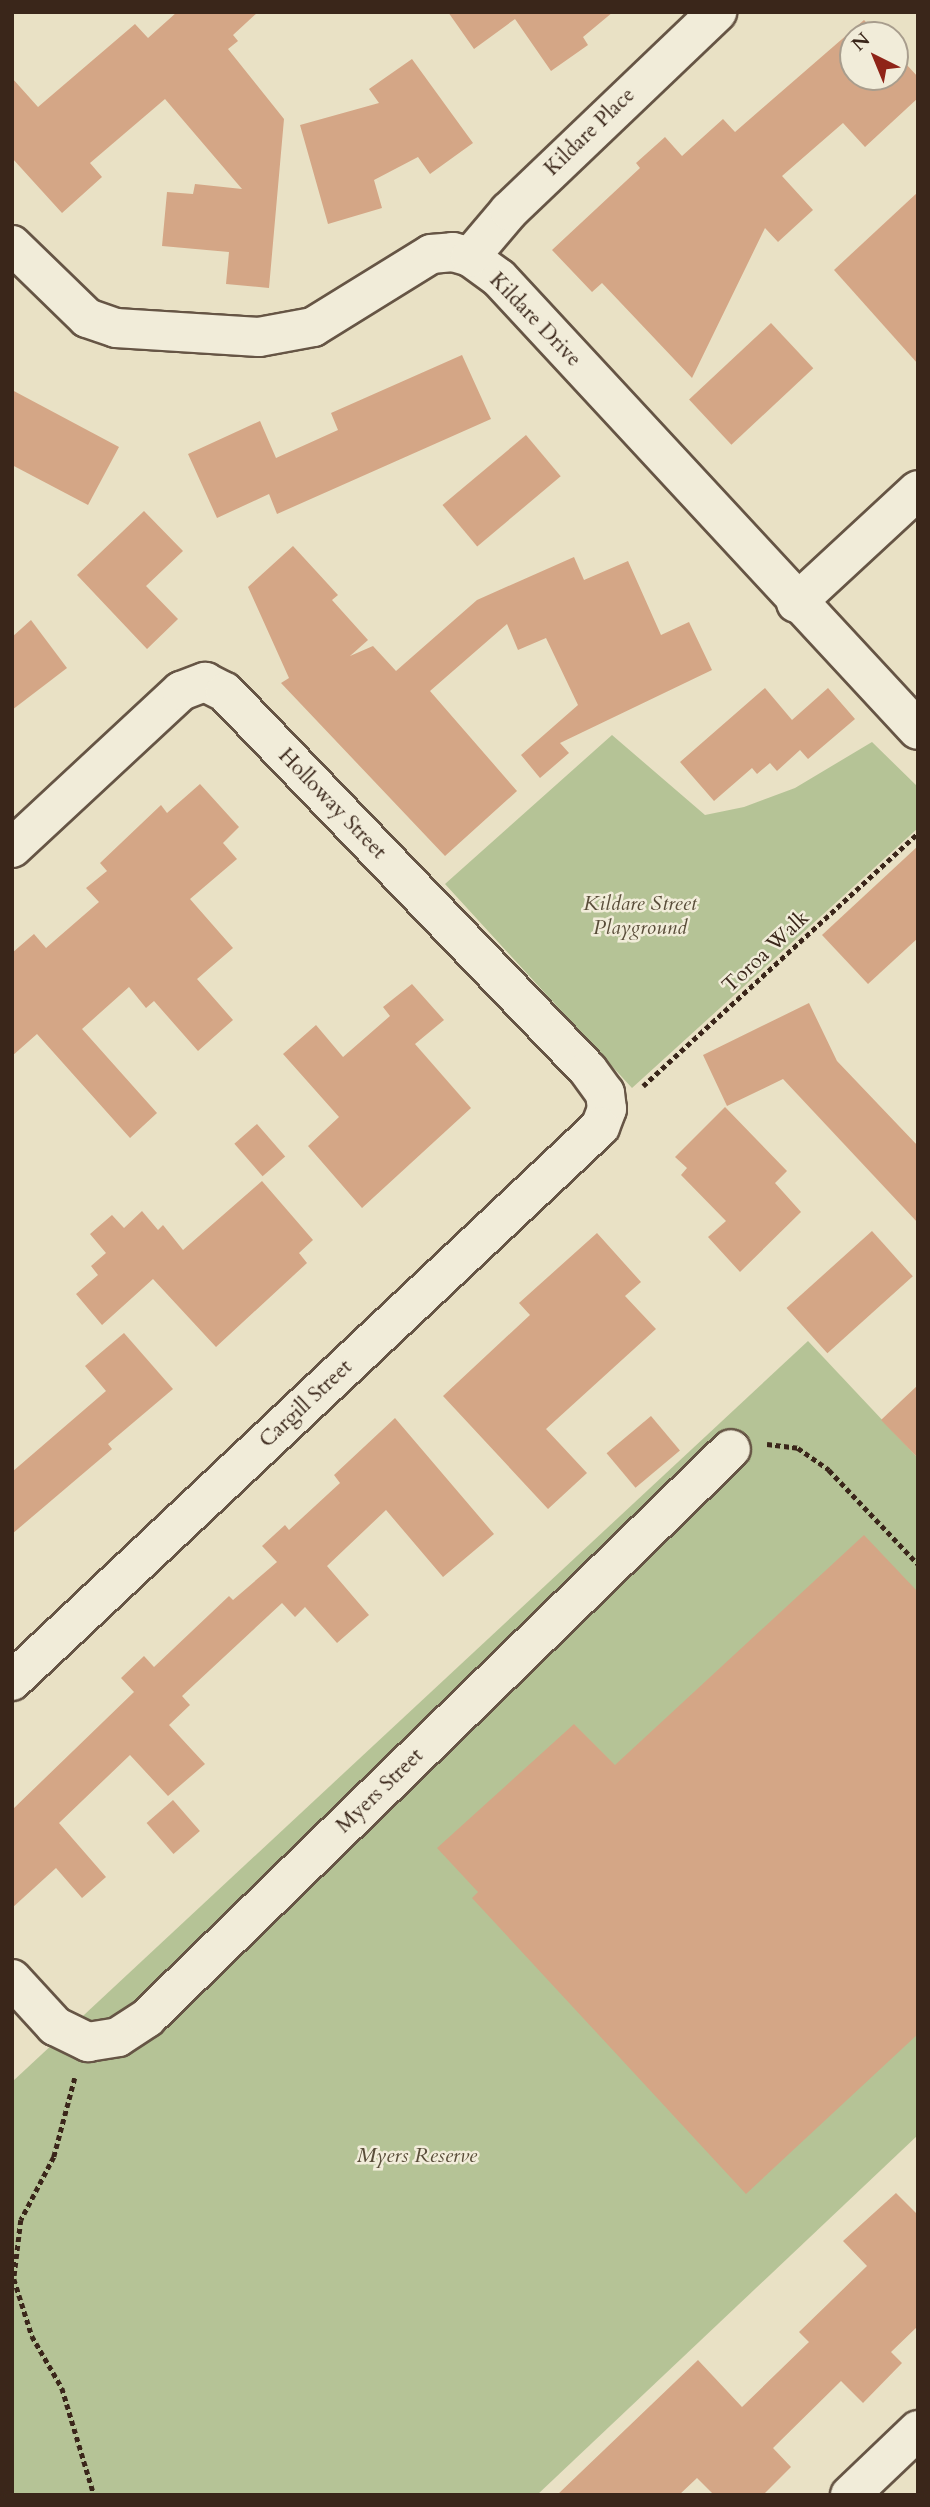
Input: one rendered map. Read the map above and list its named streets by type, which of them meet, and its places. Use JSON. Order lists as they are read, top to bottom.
{
  "streets": {
    "street": [
      "Kildare Place",
      "Kildare Drive",
      "Holloway Street",
      "Cargill Street",
      "Myers Street"
    ],
    "path": ["Toroa Walk"]
  },
  "crossings": [
    ["Kildare Place", "Kildare Drive"],
    ["Holloway Street", "Cargill Street"]
  ],
  "parks": ["Kildare Street Playground", "Myers Reserve"],
  "north": "top left"
}
